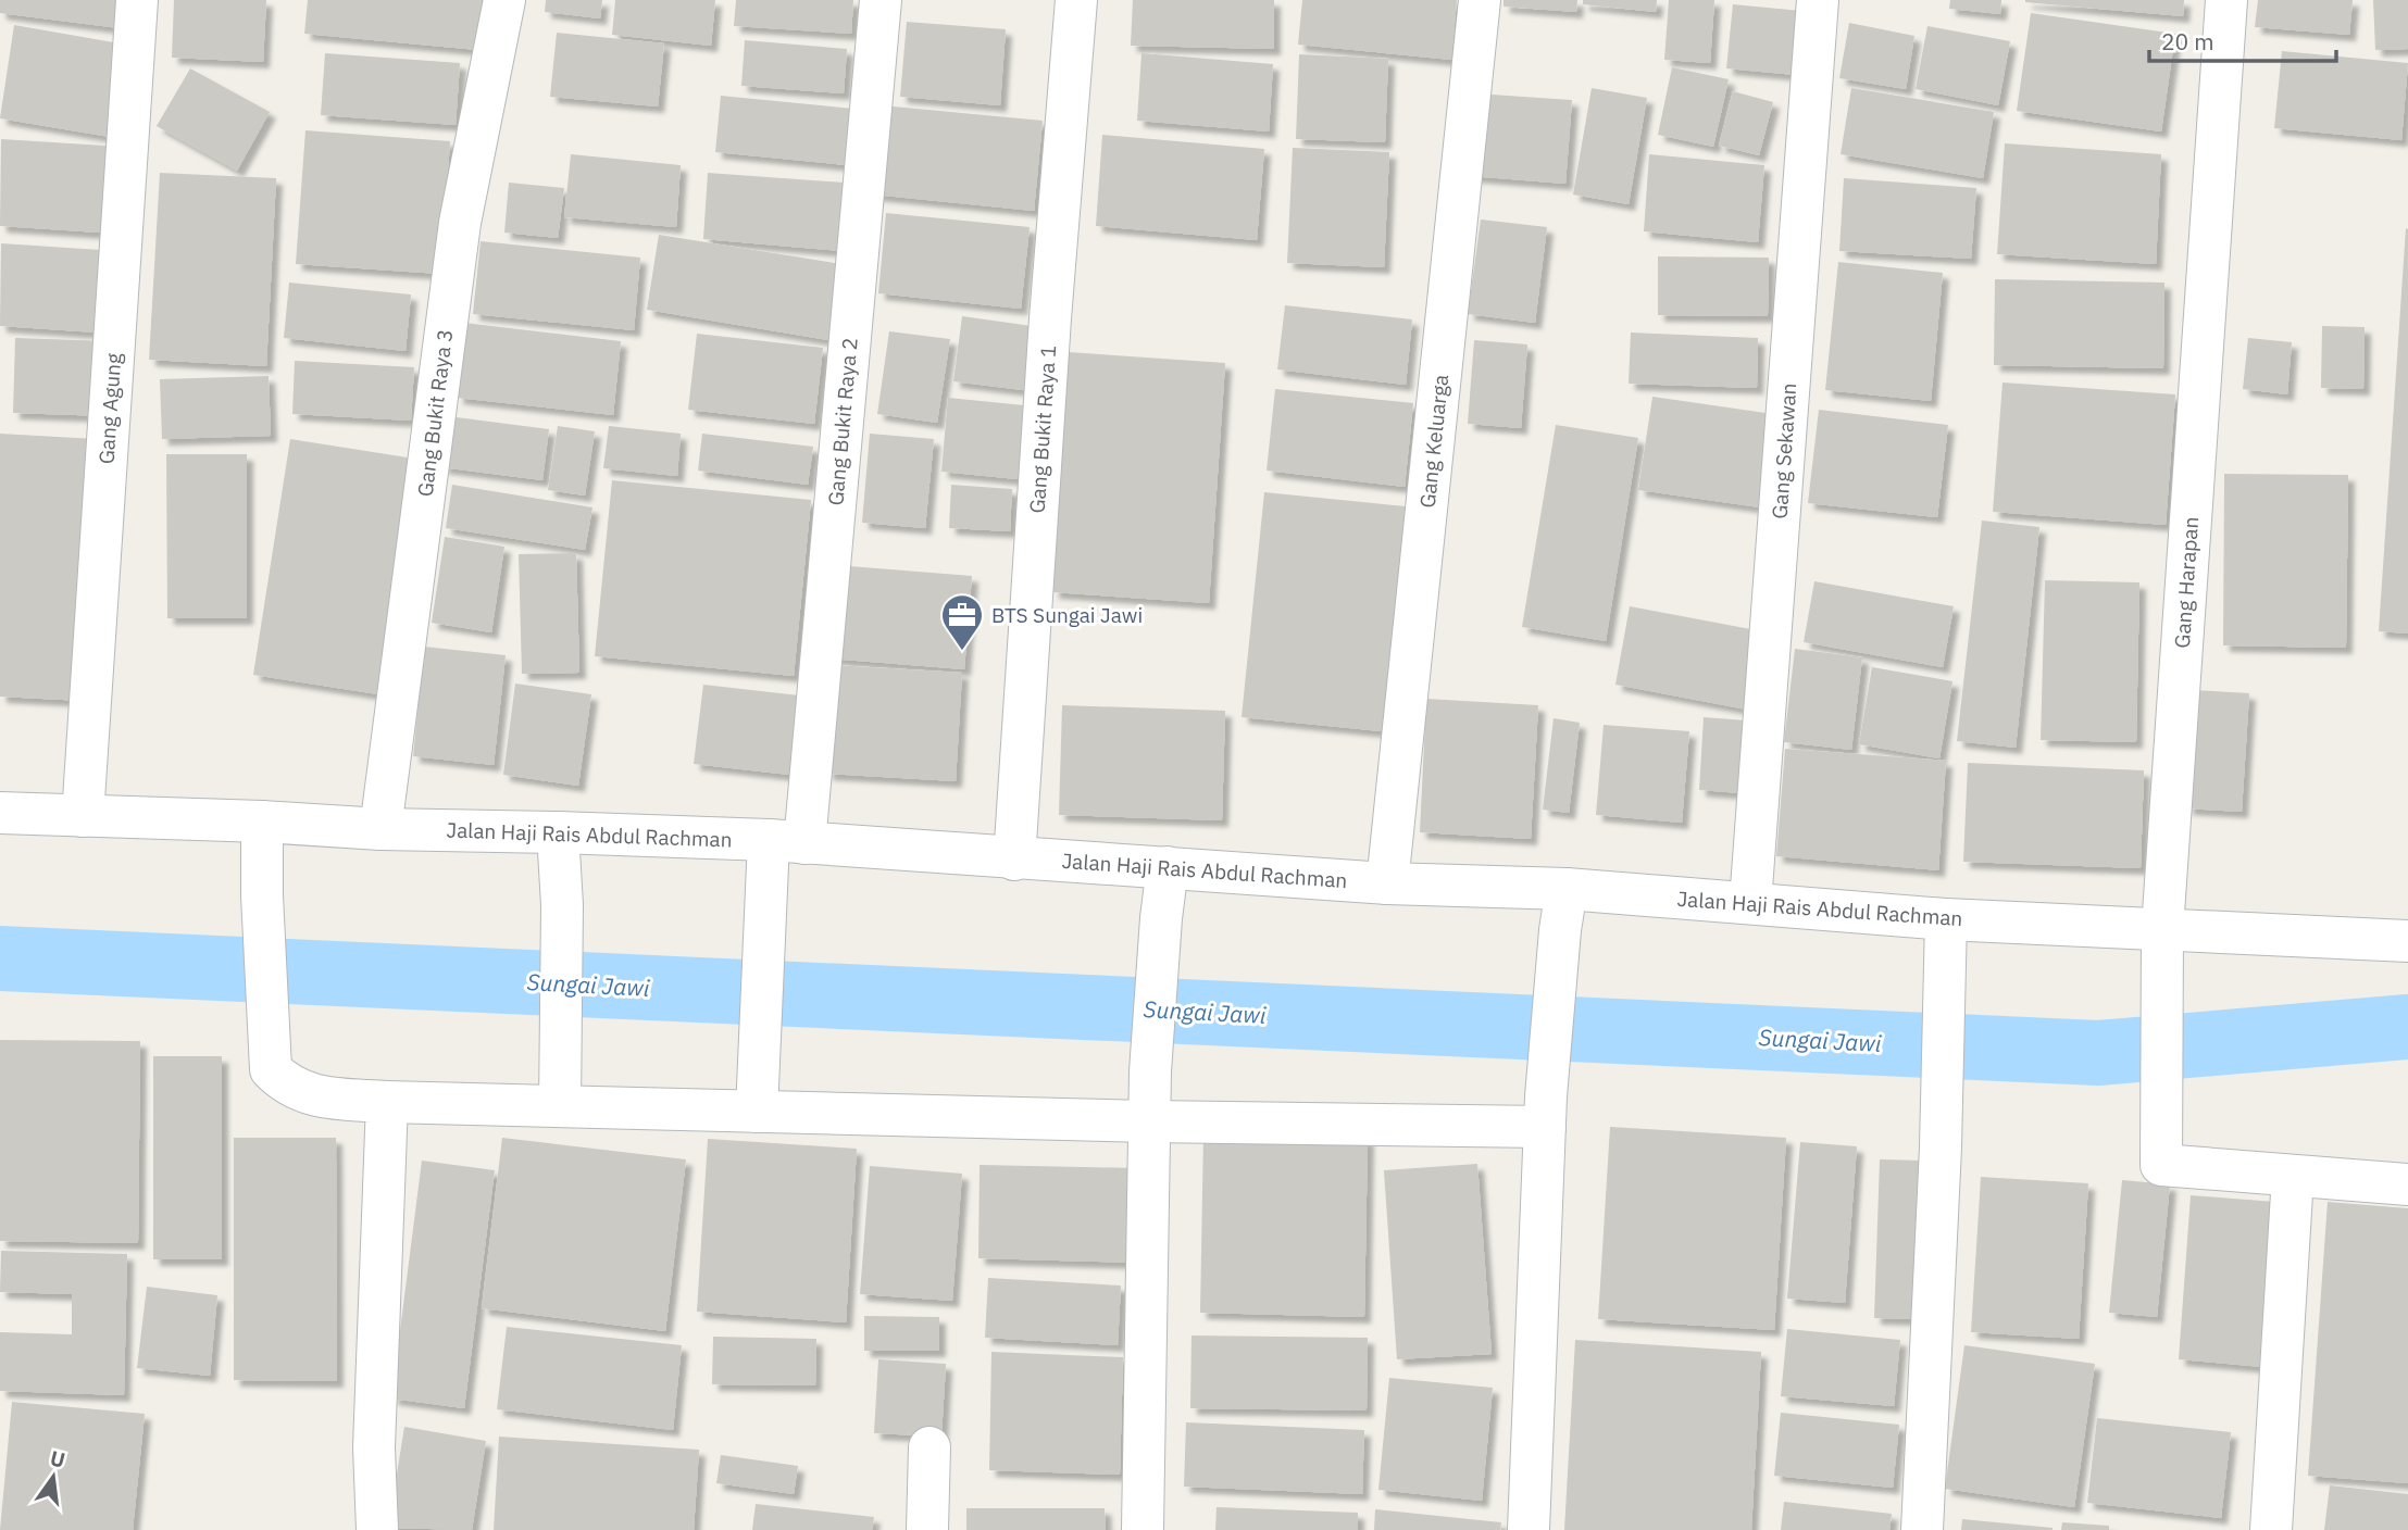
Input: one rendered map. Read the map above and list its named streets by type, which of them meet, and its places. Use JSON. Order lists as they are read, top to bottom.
{
  "streets": {
    "street": [
      "Gang Agung",
      "Gang Bukit Raya 3",
      "Gang Bukit Raya 2",
      "Gang Bukit Raya 1",
      "Gang Keluarga",
      "Gang Sekawan",
      "Gang Harapan",
      "Jalan Haji Rais Abdul Rachman"
    ]
  },
  "crossings": [
    ["Gang Agung", "Jalan Haji Rais Abdul Rachman"],
    ["Gang Bukit Raya 3", "Jalan Haji Rais Abdul Rachman"],
    ["Gang Bukit Raya 2", "Jalan Haji Rais Abdul Rachman"],
    ["Gang Bukit Raya 1", "Jalan Haji Rais Abdul Rachman"],
    ["Gang Keluarga", "Jalan Haji Rais Abdul Rachman"],
    ["Gang Sekawan", "Jalan Haji Rais Abdul Rachman"],
    ["Gang Harapan", "Jalan Haji Rais Abdul Rachman"]
  ],
  "water": ["Sungai Jawi"],
  "places": {
    "office": ["BTS Sungai Jawi"]
  },
  "scale_bar": "20 m",
  "north": "top"
}
